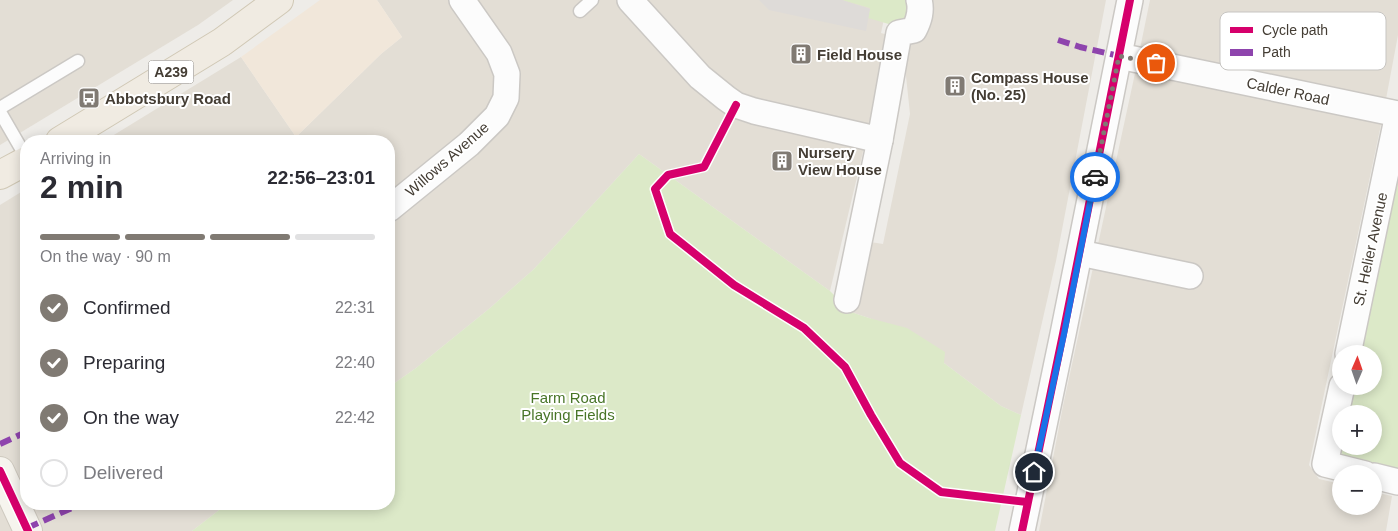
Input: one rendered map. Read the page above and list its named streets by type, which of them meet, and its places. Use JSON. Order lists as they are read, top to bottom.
{
  "streets": {
    "main road": ["A239"],
    "street": ["Calder Road", "Willows Avenue", "St. Helier Avenue"]
  },
  "crossings": [
    ["Calder Road", "St. Helier Avenue"]
  ],
  "parks": ["Farm Road Playing Fields"],
  "places": {
    "building": ["Field House", "Compass House (No. 25)", "Nursery View House"],
    "bus stop": ["Abbotsbury Road"]
  },
  "legend": ["Cycle path", "Path"],
  "north": "top",
  "page": {
    "heading": ["2 min", "Arriving in", "22:56–23:01"],
    "bar": "On the way · 90 m",
    "list": [
      ["Confirmed", "22:31"],
      ["Preparing", "22:40"],
      ["On the way", "22:42"],
      "Delivered"
    ],
    "map_buttons": ["+", "−"]
  }
}
